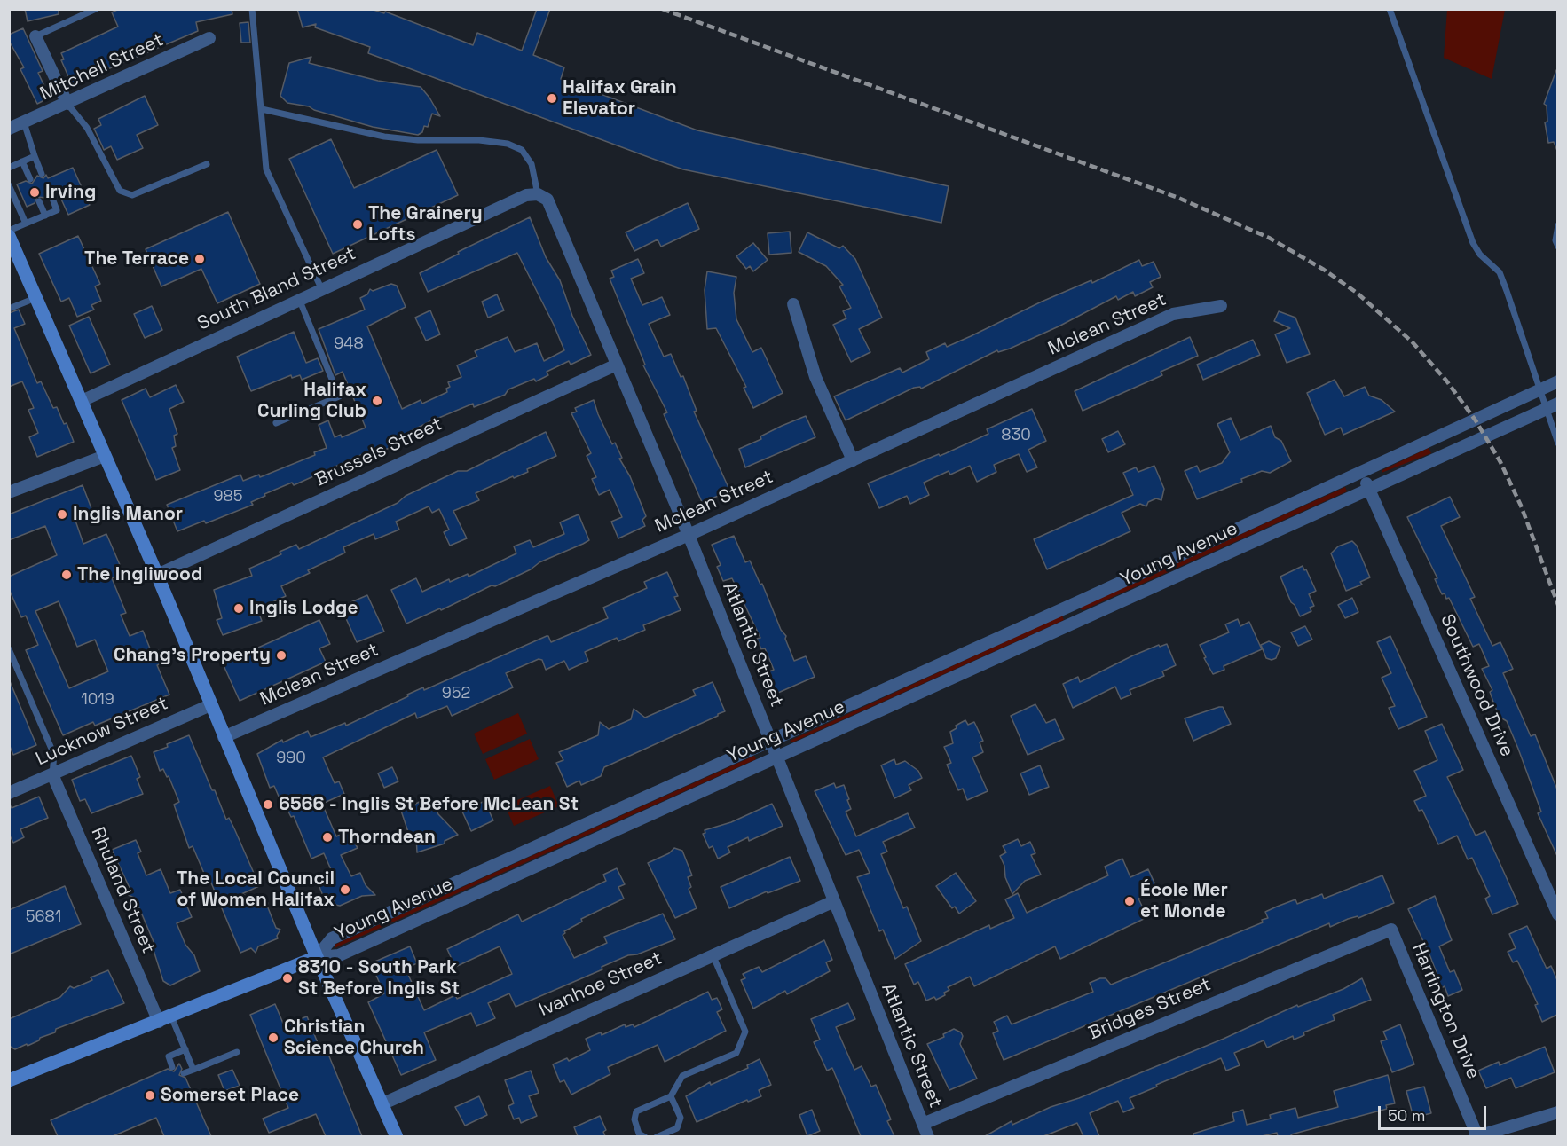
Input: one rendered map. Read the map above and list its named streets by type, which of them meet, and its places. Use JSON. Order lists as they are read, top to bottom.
{
  "streets": {
    "street": [
      "Mitchell Street",
      "South Bland Street",
      "Mclean Street",
      "Brussels Street",
      "Young Avenue",
      "Atlantic Street",
      "Southwood Drive",
      "Lucknow Street",
      "Rhuland Street",
      "Ivanhoe Street",
      "Bridges Street",
      "Harrington Drive"
    ]
  },
  "crossings": [
    ["South Bland Street", "Atlantic Street"],
    ["Mclean Street", "Atlantic Street"],
    ["Brussels Street", "Atlantic Street"],
    ["Young Avenue", "Atlantic Street"],
    ["Young Avenue", "Southwood Drive"],
    ["Atlantic Street", "Ivanhoe Street"],
    ["Atlantic Street", "Bridges Street"],
    ["Lucknow Street", "Rhuland Street"],
    ["Bridges Street", "Harrington Drive"]
  ],
  "places": [
    "Halifax Grain Elevator",
    "Irving",
    "The Grainery Lofts",
    "The Terrace",
    "Halifax Curling Club",
    "Inglis Manor",
    "The Ingliwood",
    "Inglis Lodge",
    "Chang’s Property",
    "6566 - Inglis St Before McLean St",
    "Thorndean",
    "The Local Council of Women Halifax",
    "École Mer et Monde",
    "8310 - South Park St Before Inglis St",
    "Christian Science Church",
    "Somerset Place"
  ],
  "house_numbers": [
    "948",
    "830",
    "985",
    "952",
    "1019",
    "990",
    "5681"
  ],
  "scale_bar": "50 m"
}
